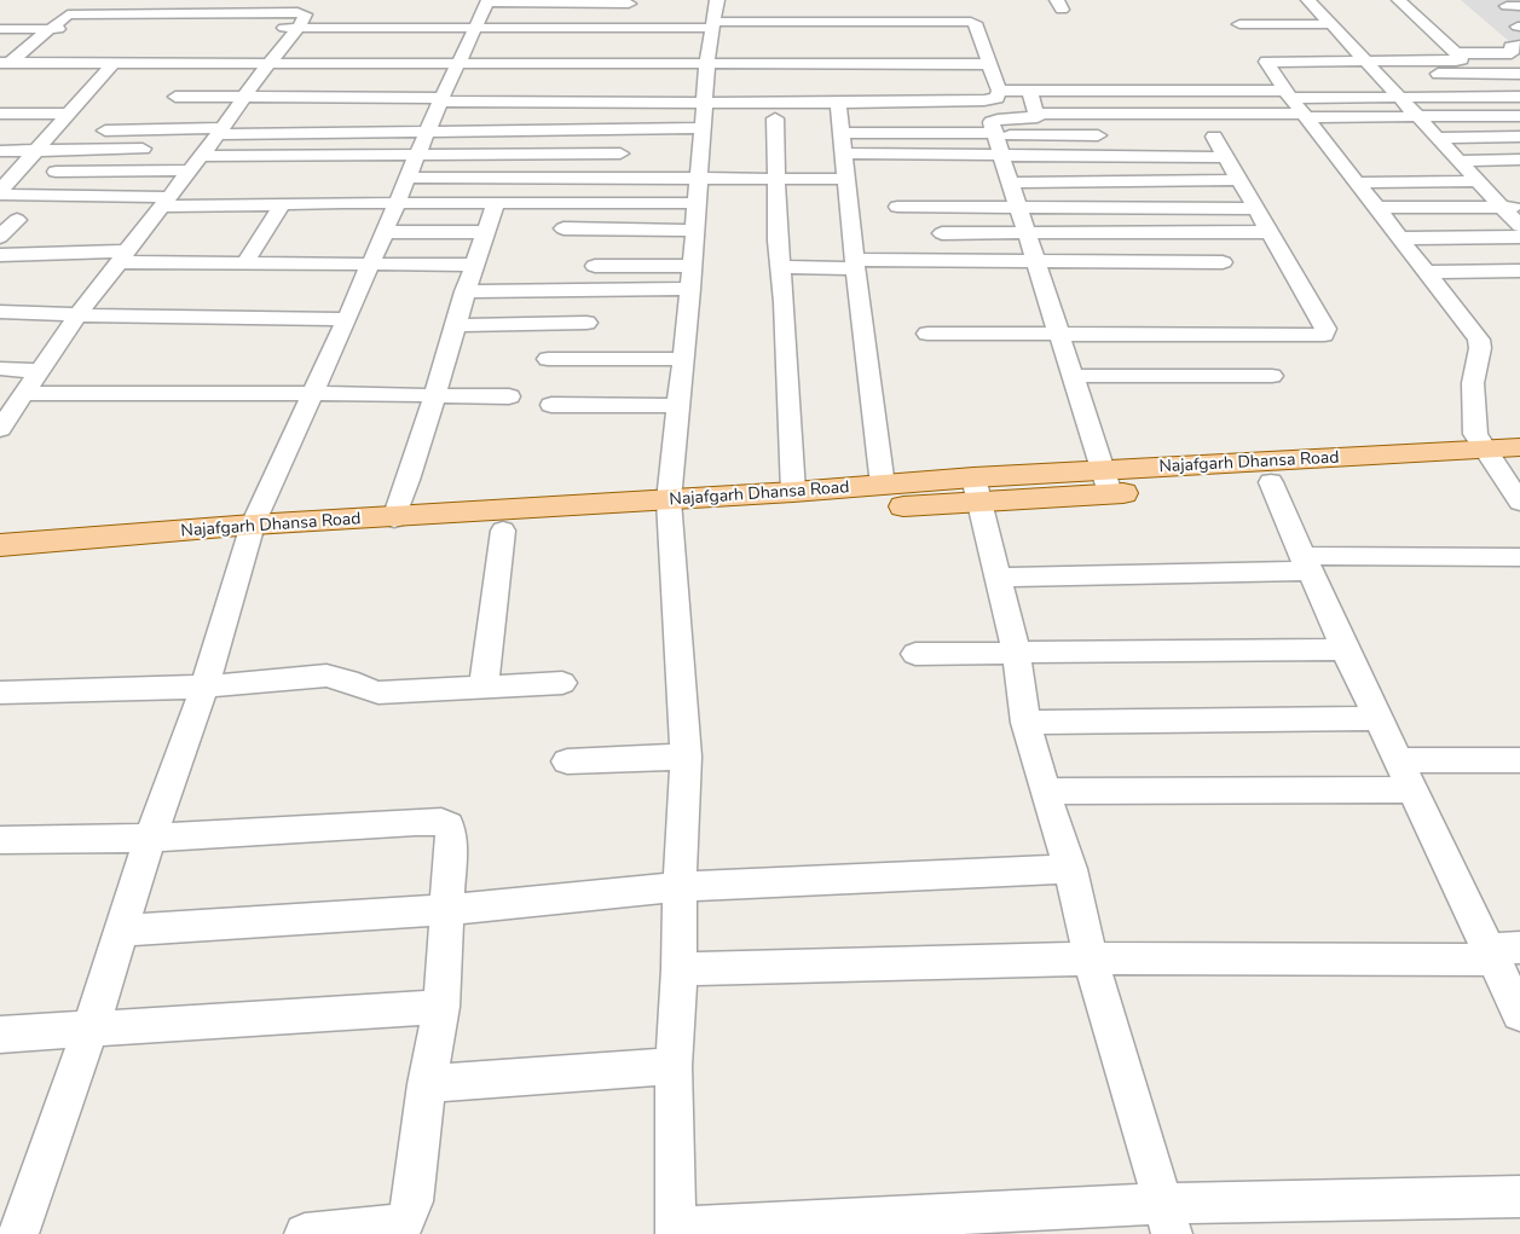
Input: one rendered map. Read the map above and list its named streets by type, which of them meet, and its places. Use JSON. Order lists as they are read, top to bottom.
{
  "streets": {
    "main road": ["Najafgarh Dhansa Road"]
  }
}
